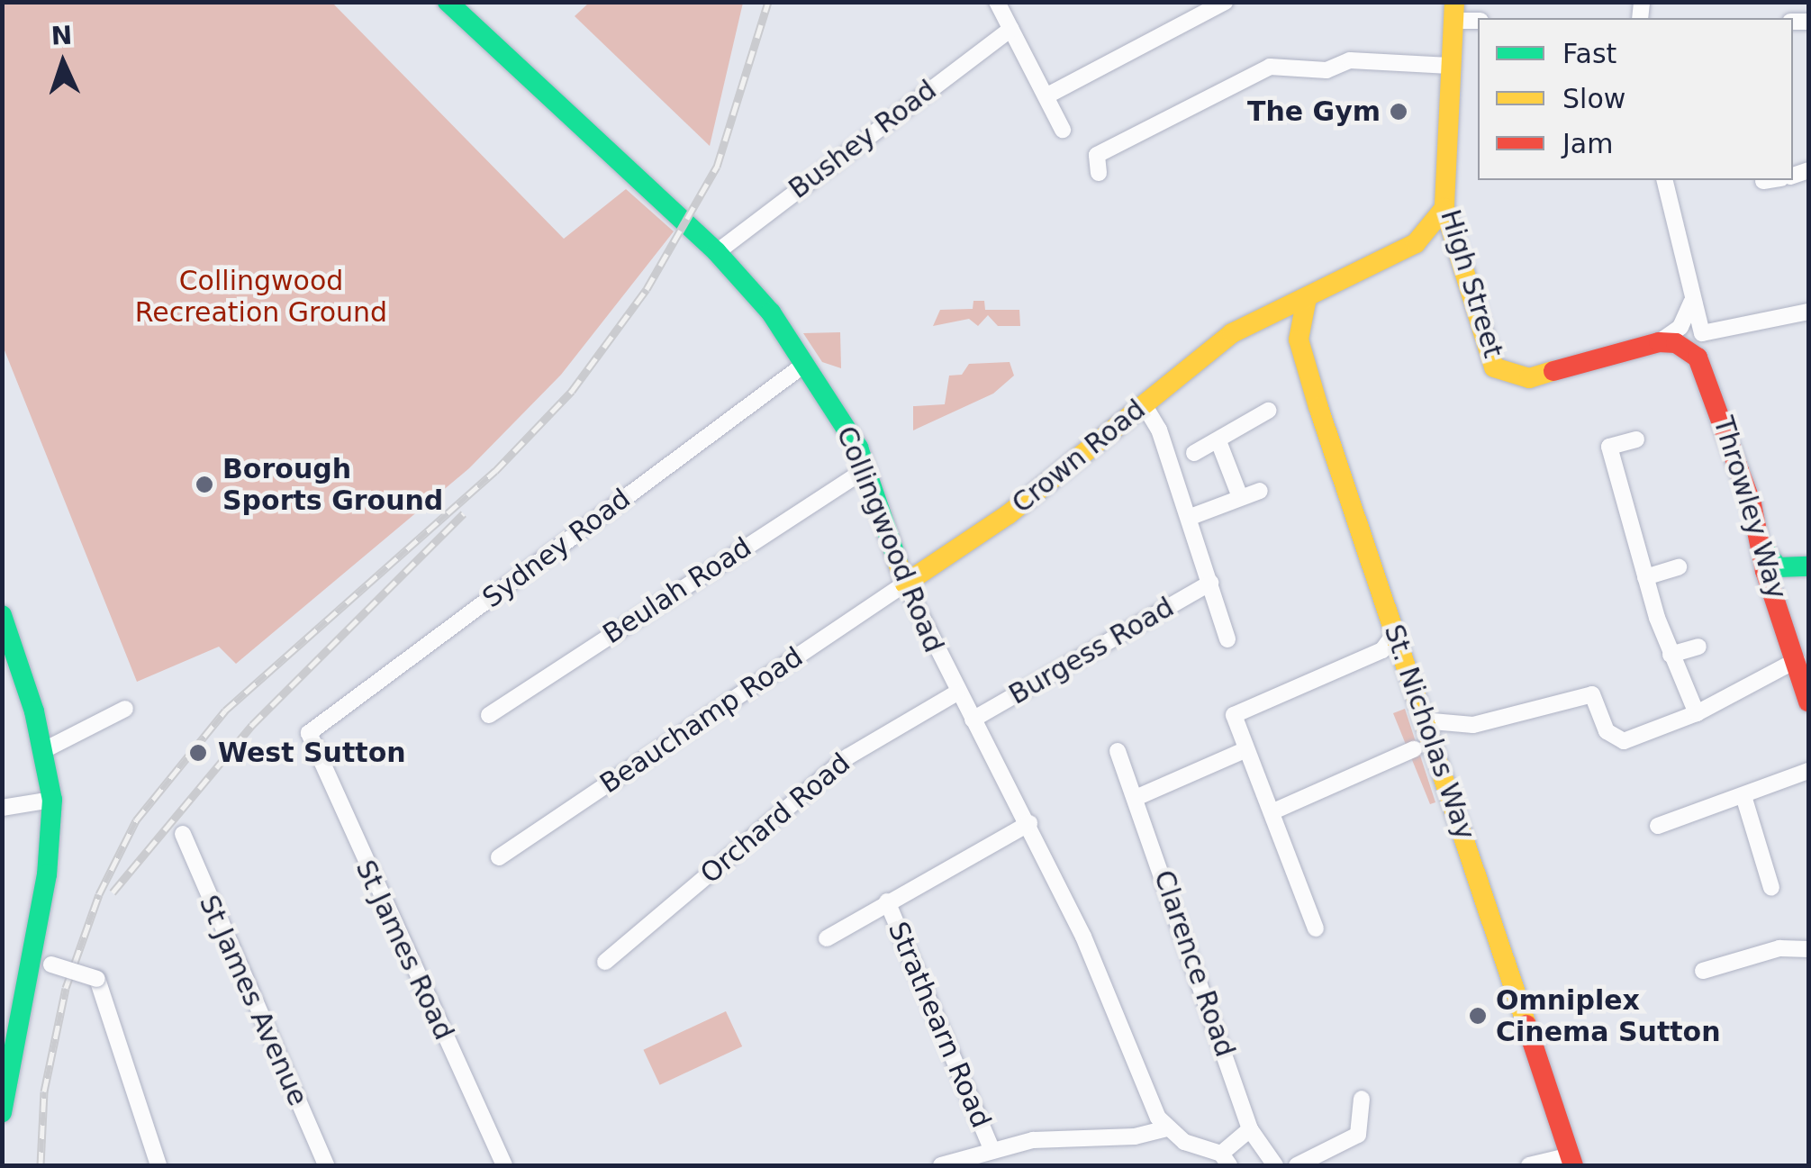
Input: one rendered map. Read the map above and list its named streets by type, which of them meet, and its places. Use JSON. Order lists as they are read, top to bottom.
{
  "streets": {
    "main road": [
      "High Street",
      "Crown Road",
      "Throwley Way",
      "Collingwood Road",
      "St. Nicholas Way"
    ],
    "street": [
      "Bushey Road",
      "Sydney Road",
      "Beulah Road",
      "Burgess Road",
      "Beauchamp Road",
      "Orchard Road",
      "St James Road",
      "Clarence Road",
      "St James Avenue",
      "Strathearn Road"
    ]
  },
  "crossings": [
    ["Bushey Road", "Collingwood Road"],
    ["High Street", "Crown Road"],
    ["High Street", "Throwley Way"],
    ["Crown Road", "Collingwood Road"],
    ["Crown Road", "Beauchamp Road"],
    ["Crown Road", "St. Nicholas Way"],
    ["Collingwood Road", "Sydney Road"],
    ["Collingwood Road", "Beulah Road"],
    ["Collingwood Road", "Burgess Road"],
    ["Collingwood Road", "Beauchamp Road"],
    ["Collingwood Road", "Orchard Road"],
    ["Sydney Road", "St James Road"]
  ],
  "parks": ["Collingwood Recreation Ground"],
  "places": [
    "The Gym",
    "Borough Sports Ground",
    "West Sutton",
    "Omniplex Cinema Sutton"
  ],
  "legend": ["Fast", "Slow", "Jam"],
  "north": "top"
}
